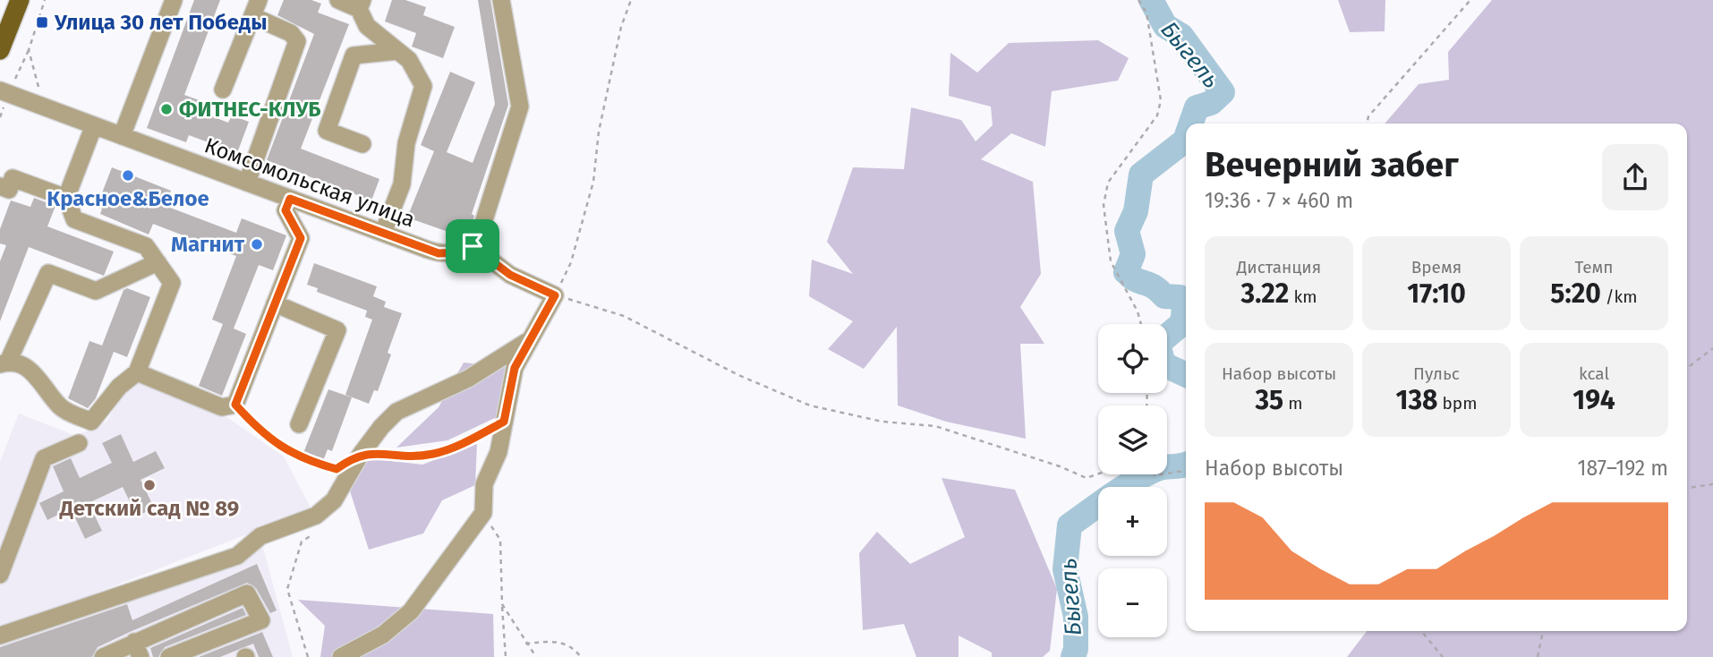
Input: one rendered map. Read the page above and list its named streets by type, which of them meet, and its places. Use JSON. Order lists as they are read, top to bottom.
{
  "streets": {
    "street": ["Комсомольская улица"]
  },
  "water": ["Быгель"],
  "places": {
    "transit": ["Улица 30 лет Победы"],
    "other": [
      "ФИТНЕС-КЛУБ",
      "Красное&Белое",
      "Магнит",
      "Детский сад № 89"
    ]
  },
  "page": {
    "heading": ["Вечерний забег", "19:36 · 7 × 460 m"],
    "stats": [
      ["Дистанция", "3.22 km"],
      ["Время", "17:10"],
      ["Темп", "5:20 /km"],
      ["Набор высоты", "35 m"],
      ["Пульс", "138 bpm"],
      ["kcal", "194"]
    ],
    "map_buttons": ["+", "−"],
    "chart": ["Набор высоты", "187–192 m"]
  }
}
